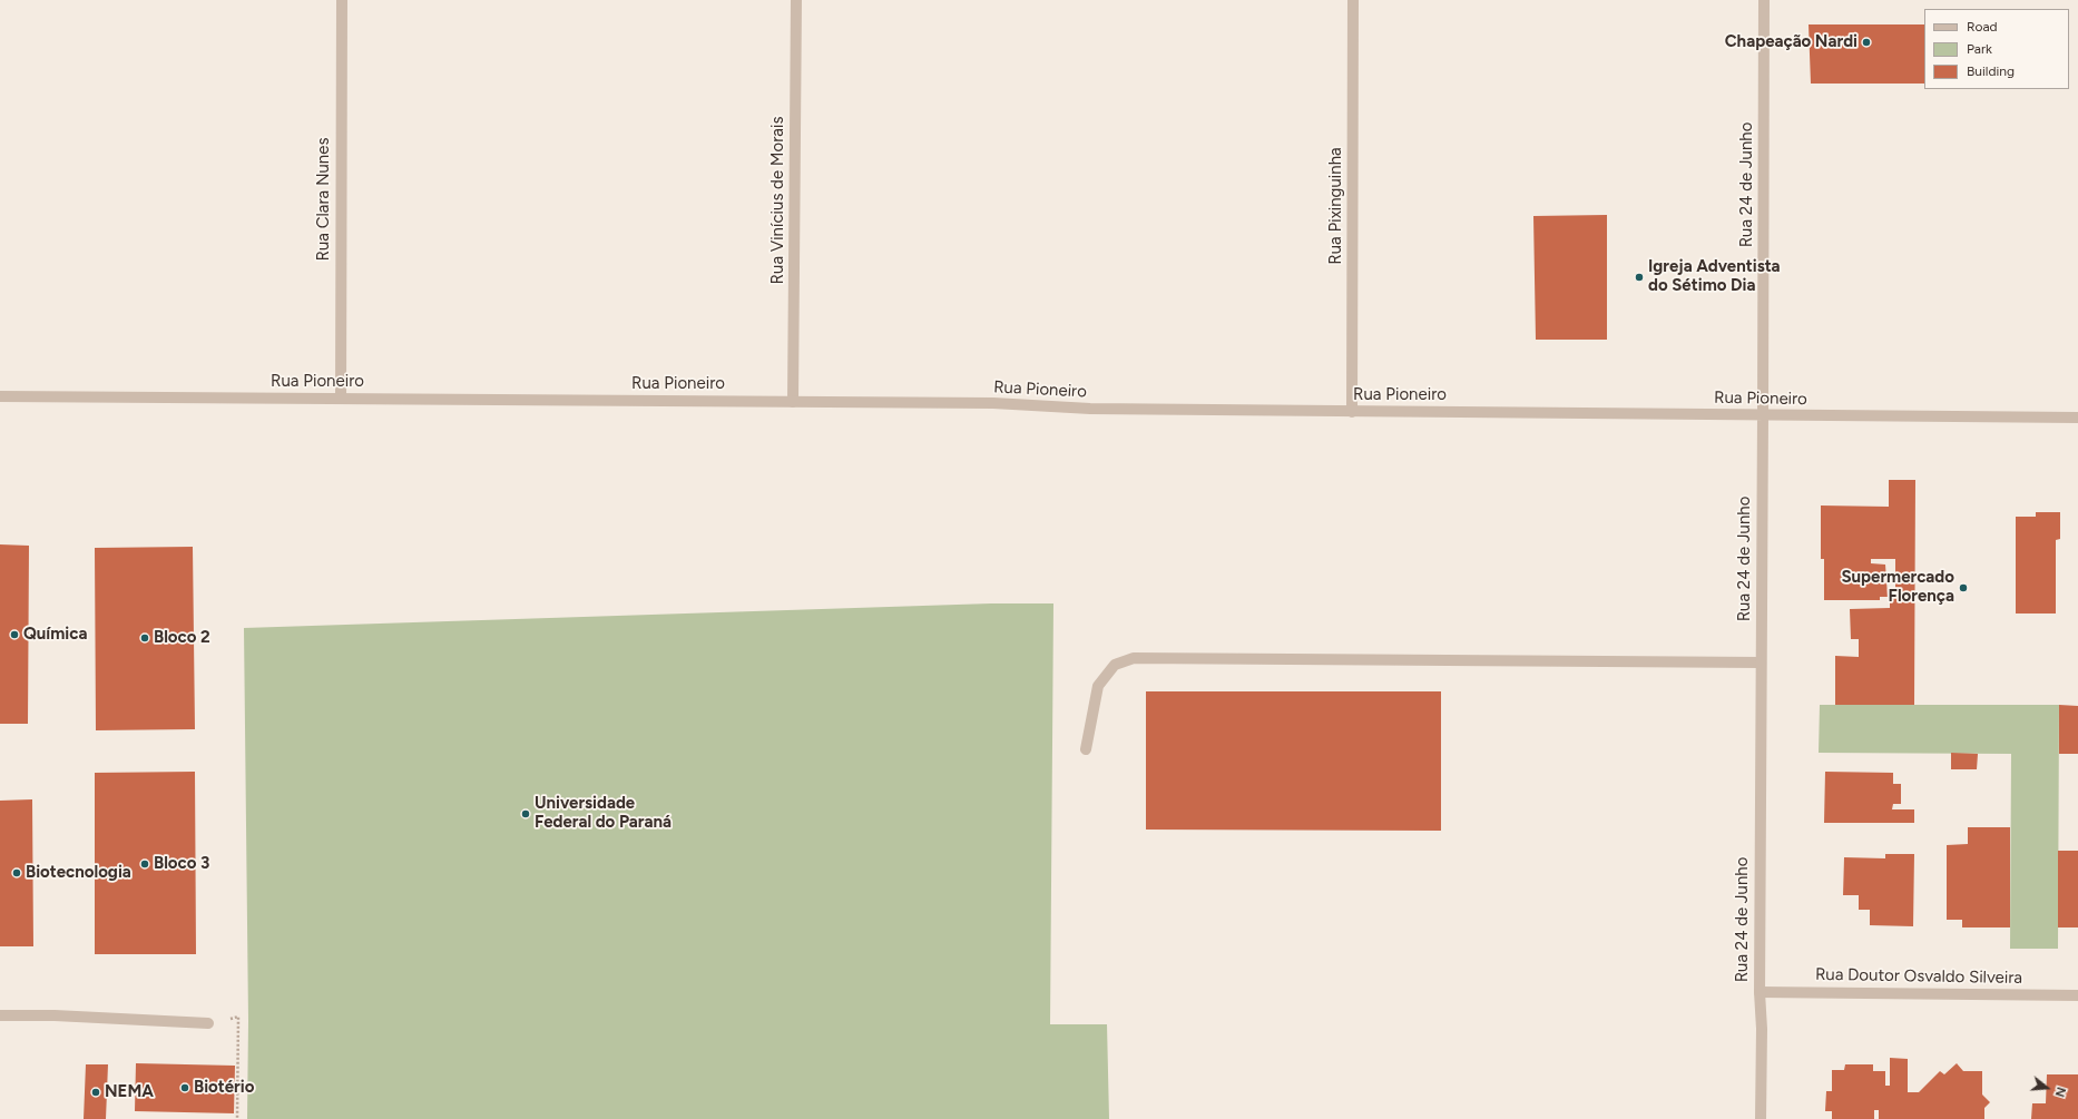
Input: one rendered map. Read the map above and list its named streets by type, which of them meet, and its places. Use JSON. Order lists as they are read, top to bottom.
{
  "streets": {
    "street": [
      "Rua 24 de Junho",
      "Rua Clara Nunes",
      "Rua Vinícius de Morais",
      "Rua Pixinguinha",
      "Rua Pioneiro",
      "Rua Doutor Osvaldo Silveira"
    ]
  },
  "crossings": [
    ["Rua 24 de Junho", "Rua Pioneiro"],
    ["Rua 24 de Junho", "Rua Doutor Osvaldo Silveira"],
    ["Rua Clara Nunes", "Rua Pioneiro"],
    ["Rua Vinícius de Morais", "Rua Pioneiro"],
    ["Rua Pixinguinha", "Rua Pioneiro"]
  ],
  "places": [
    "Chapeação Nardi",
    "Igreja Adventista do Sétimo Dia",
    "Supermercado Florença",
    "Química",
    "Bloco 2",
    "Universidade Federal do Paraná",
    "Bloco 3",
    "Biotecnologia",
    "Biotério",
    "NEMA"
  ],
  "legend": ["Road", "Park", "Building"],
  "north": "right"
}
